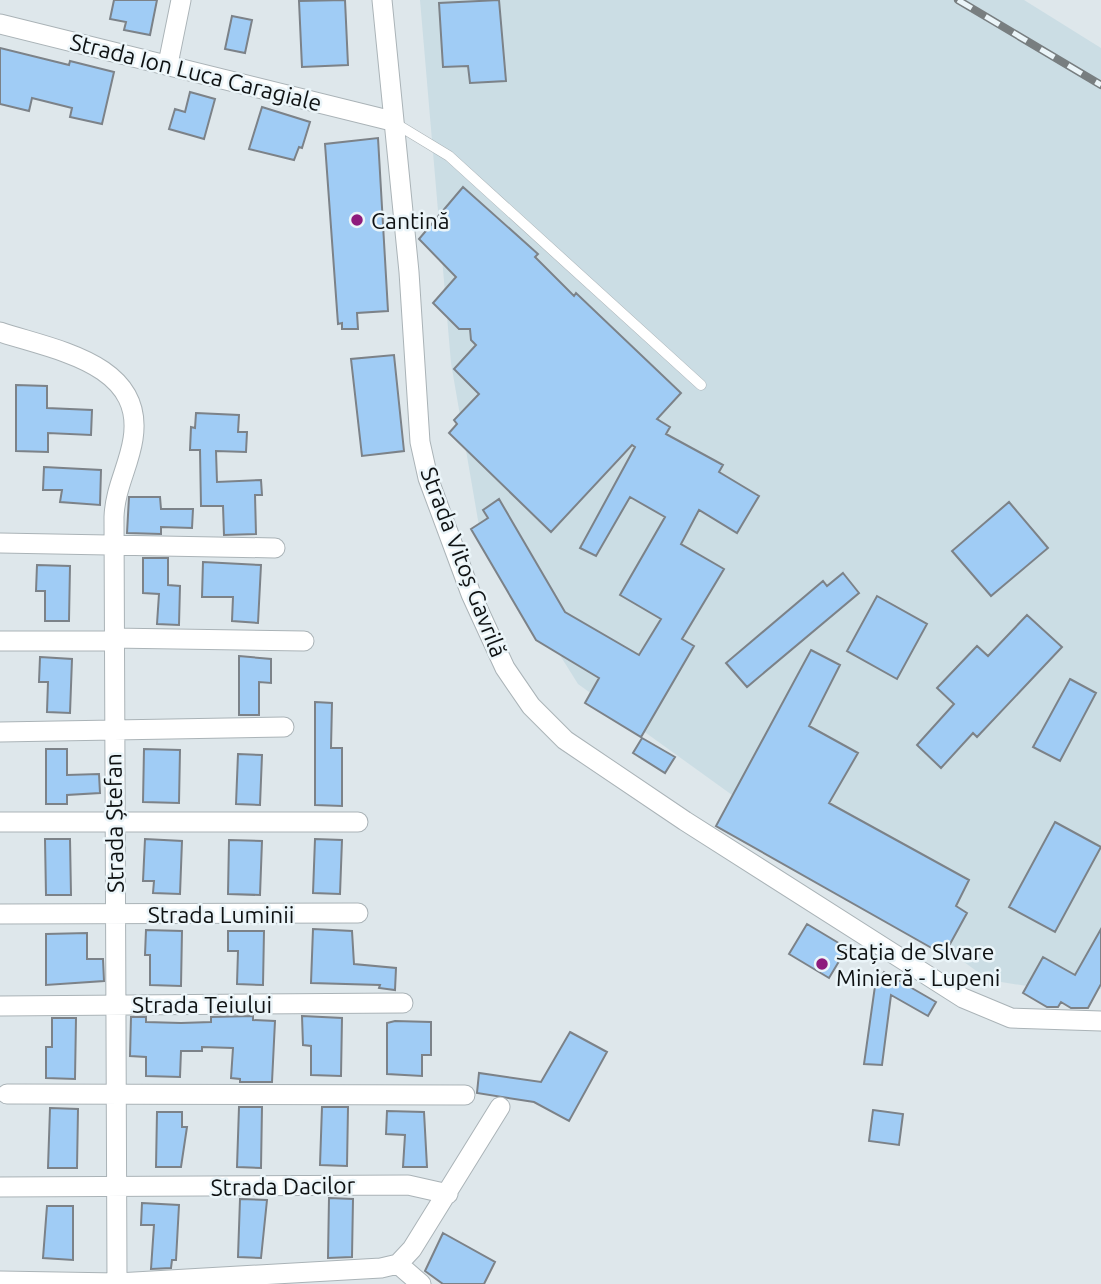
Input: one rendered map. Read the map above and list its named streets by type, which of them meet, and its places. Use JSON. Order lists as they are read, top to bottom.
{
  "streets": {
    "street": [
      "Strada Ion Luca Caragiale",
      "Strada Vitoș Gavrilă",
      "Strada Ștefan",
      "Strada Luminii",
      "Strada Teiului",
      "Strada Dacilor"
    ]
  },
  "crossings": [
    ["Strada Ion Luca Caragiale", "Strada Vitoș Gavrilă"],
    ["Strada Ștefan", "Strada Luminii"],
    ["Strada Ștefan", "Strada Teiului"],
    ["Strada Ștefan", "Strada Dacilor"]
  ],
  "places": ["Cantină", "Stația de Slvare Minieră - Lupeni"]
}
